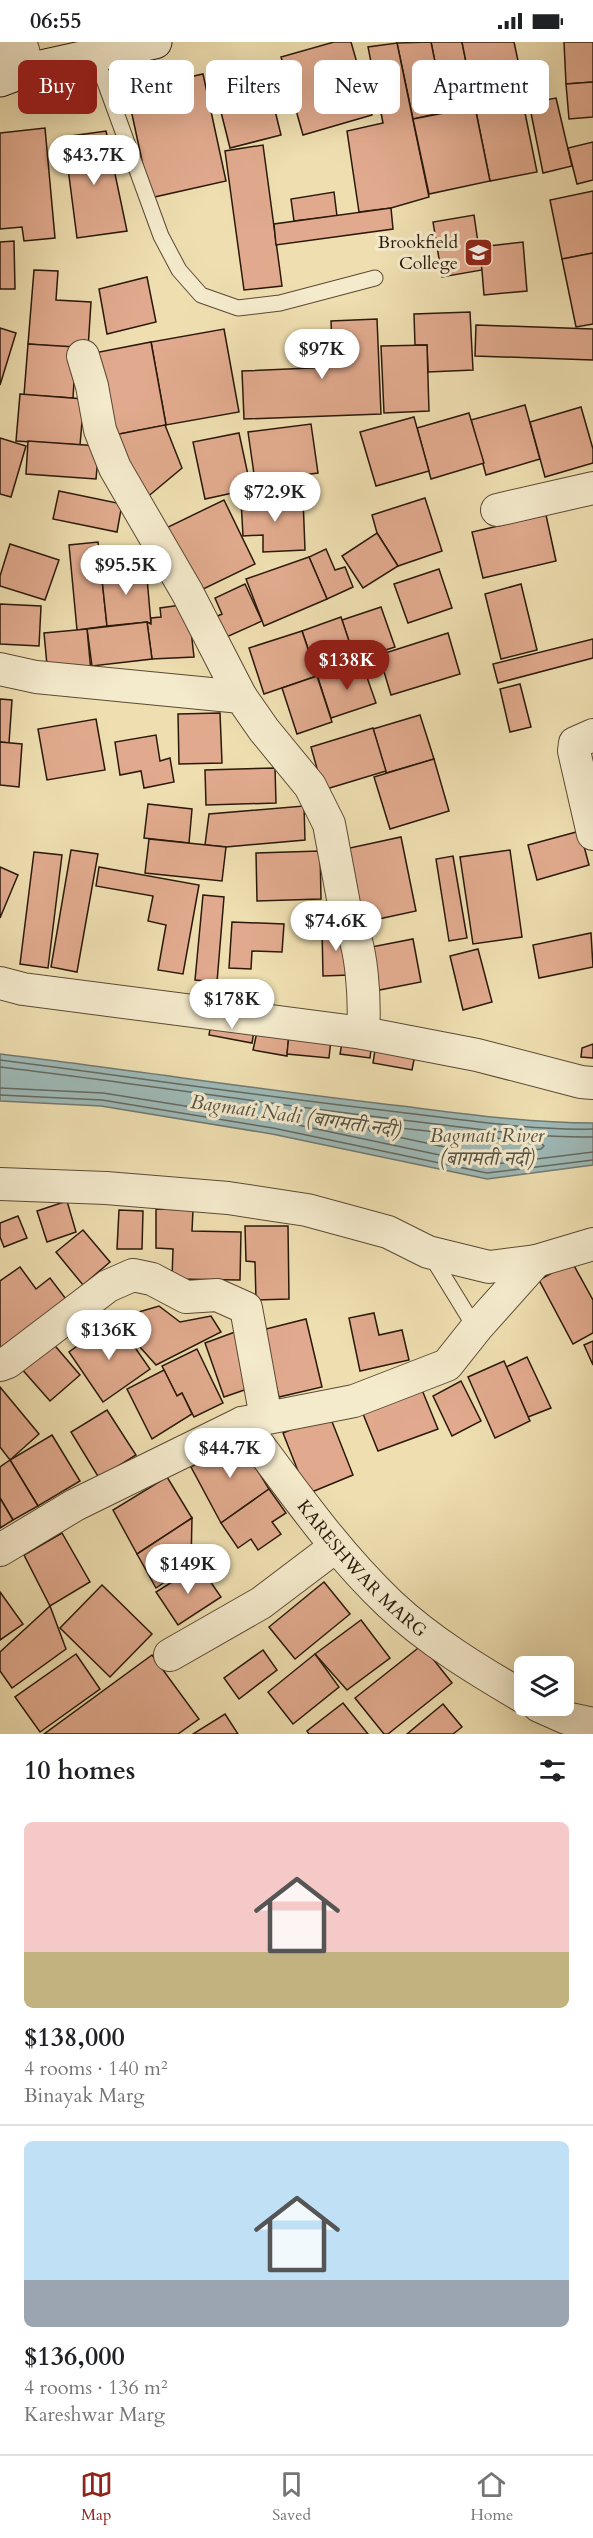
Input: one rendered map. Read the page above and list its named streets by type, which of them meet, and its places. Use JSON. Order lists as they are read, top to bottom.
{
  "streets": {
    "street": ["KARESHWAR MARG"]
  },
  "water": ["Bagmati Nadi (बागमती नदी)", "Bagmati River (बागमती नदी)"],
  "places": {
    "school or university": ["Brookfield College"]
  },
  "page": {
    "status": "06:55",
    "chip": [
      "Buy",
      "Rent",
      "Filters",
      "New",
      "Apartment"
    ],
    "price": [
      "$43.7K",
      "$97K",
      "$72.9K",
      "$95.5K",
      "$138K",
      "$74.6K",
      "$178K",
      "$136K",
      "$44.7K",
      "$149K"
    ],
    "heading": "10 homes",
    "list": [
      {
        "name": "$138,000",
        "note": "4 rooms · 140 m² · Binayak Marg"
      },
      {
        "name": "$136,000",
        "note": "4 rooms · 136 m² · Kareshwar Marg"
      }
    ],
    "tabs": ["Map", "Saved", "Home"]
  }
}
